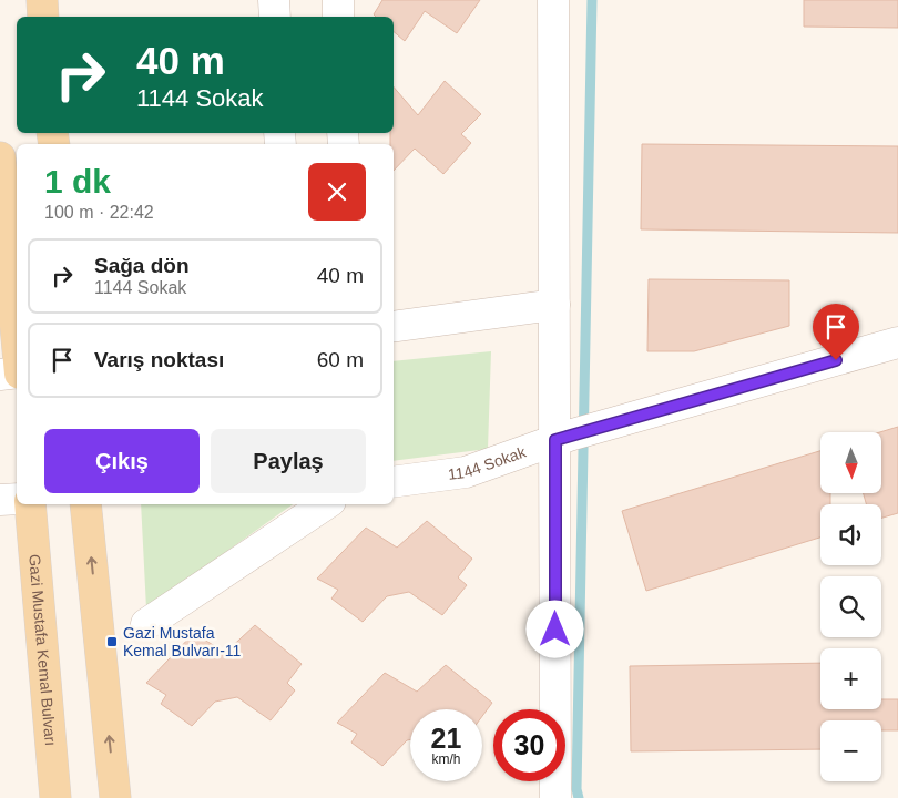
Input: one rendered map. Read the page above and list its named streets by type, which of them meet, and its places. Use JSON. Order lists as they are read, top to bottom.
{
  "streets": {
    "main road": ["Gazi Mustafa Kemal Bulvarı"],
    "street": ["1144 Sokak"]
  },
  "places": {
    "transit": ["Gazi Mustafa Kemal Bulvarı-11"]
  },
  "north": "bottom",
  "page": {
    "turn": ["40 m", "1144 Sokak"],
    "heading": ["1 dk", "100 m · 22:42"],
    "list": [
      {
        "name": "Sağa dön",
        "note": "1144 Sokak",
        "value": "40 m"
      },
      {
        "name": "Varış noktası",
        "value": "60 m"
      }
    ],
    "buttons": ["Çıkış", "Paylaş"],
    "map_buttons": ["+", "−"],
    "speed": "21 km/h",
    "limit": "30"
  }
}
